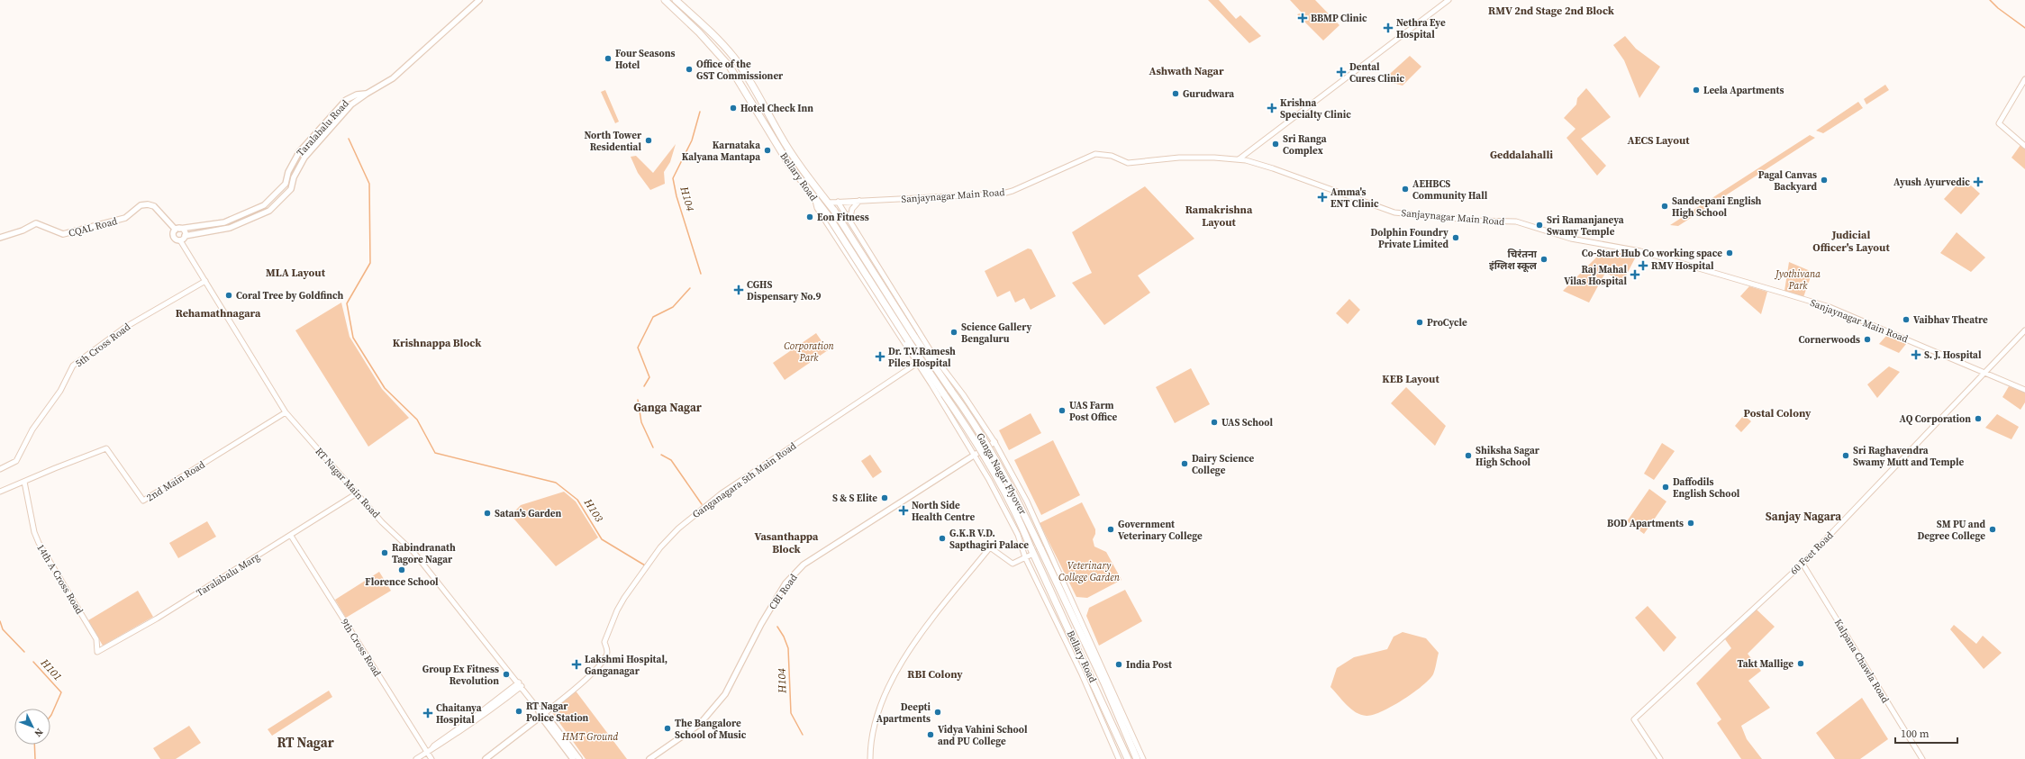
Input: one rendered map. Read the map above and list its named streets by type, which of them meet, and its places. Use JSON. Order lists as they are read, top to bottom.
{
  "streets": {
    "highway": ["Bellary Road", "Ganga Nagar Flyover"],
    "main road": [
      "Taralabalu Road",
      "CQAL Road",
      "RT Nagar Main Road",
      "CBI Road"
    ],
    "street": [
      "Sanjaynagar Main Road",
      "5th Cross Road",
      "Ganganagara 5th Main Road",
      "2nd Main Road",
      "60 Feet Road",
      "Taralabalu Marg",
      "14th A Cross Road",
      "9th Cross Road",
      "Kalpana Chawla Road"
    ]
  },
  "crossings": [
    ["Taralabalu Road", "CQAL Road"],
    ["Taralabalu Road", "RT Nagar Main Road"],
    ["Bellary Road", "Sanjaynagar Main Road"],
    ["Bellary Road", "Ganga Nagar Flyover"],
    ["Bellary Road", "Ganganagara 5th Main Road"],
    ["Sanjaynagar Main Road", "60 Feet Road"],
    ["5th Cross Road", "RT Nagar Main Road"],
    ["Ganga Nagar Flyover", "Ganganagara 5th Main Road"],
    ["Ganganagara 5th Main Road", "RT Nagar Main Road"],
    ["2nd Main Road", "RT Nagar Main Road"],
    ["2nd Main Road", "14th A Cross Road"],
    ["RT Nagar Main Road", "Taralabalu Marg"],
    ["60 Feet Road", "Kalpana Chawla Road"],
    ["Taralabalu Marg", "14th A Cross Road"],
    ["Taralabalu Marg", "9th Cross Road"]
  ],
  "districts": [
    "RMV 2nd Stage 2nd Block",
    "Ashwath Nagar",
    "AECS Layout",
    "Geddalahalli",
    "Ramakrishna Layout",
    "Judicial Officer's Layout",
    "MLA Layout",
    "Rehamathnagara",
    "Krishnappa Block",
    "KEB Layout",
    "Ganga Nagar",
    "Postal Colony",
    "Sanjay Nagara",
    "Vasanthappa Block",
    "RBI Colony",
    "RT Nagar"
  ],
  "water": ["H104", "H103", "H101"],
  "parks": [
    "Jyothivana Park",
    "Corporation Park",
    "Veterinary College Garden",
    "HMT Ground"
  ],
  "places": {
    "health": [
      "BBMP Clinic",
      "Nethra Eye Hospital",
      "Dental Cures Clinic",
      "Krishna Specialty Clinic",
      "Ayush Ayurvedic",
      "Amma's ENT Clinic",
      "RMV Hospital",
      "Raj Mahal Vilas Hospital",
      "CGHS Dispensary No.9",
      "S. J. Hospital",
      "Dr. T.V.Ramesh Piles Hospital",
      "North Side Health Centre",
      "Lakshmi Hospital, Ganganagar",
      "Chaitanya Hospital"
    ],
    "other": [
      "Four Seasons Hotel",
      "Office of the GST Commissioner",
      "Leela Apartments",
      "Gurudwara",
      "Hotel Check Inn",
      "North Tower Residential",
      "Sri Ranga Complex",
      "Karnataka Kalyana Mantapa",
      "Pagal Canvas Backyard",
      "AEHBCS Community Hall",
      "Sandeepani English High School",
      "Eon Fitness",
      "Sri Ramanjaneya Swamy Temple",
      "Dolphin Foundry Private Limited",
      "Co-Start Hub Co working space",
      "चिरंतना इंग्लिश स्कूल",
      "Coral Tree by Goldfinch",
      "Vaibhav Theatre",
      "ProCycle",
      "Science Gallery Bengaluru",
      "Cornerwoods",
      "UAS Farm Post Office",
      "AQ Corporation",
      "UAS School",
      "Shiksha Sagar High School",
      "Sri Raghavendra Swamy Mutt and Temple",
      "Dairy Science College",
      "Daffodils English School",
      "S & S Elite",
      "Satan's Garden",
      "BOD Apartments",
      "Government Veterinary College",
      "SM PU and Degree College",
      "G.K.R V.D. Sapthagiri Palace",
      "Rabindranath Tagore Nagar",
      "Florence School",
      "Takt Mallige",
      "India Post",
      "Group Ex Fitness Revolution",
      "RT Nagar Police Station",
      "Deepti Apartments",
      "The Bangalore School of Music",
      "Vidya Vahini School and PU College"
    ]
  },
  "scale_bar": "100 m",
  "north": "bottom right"
}
